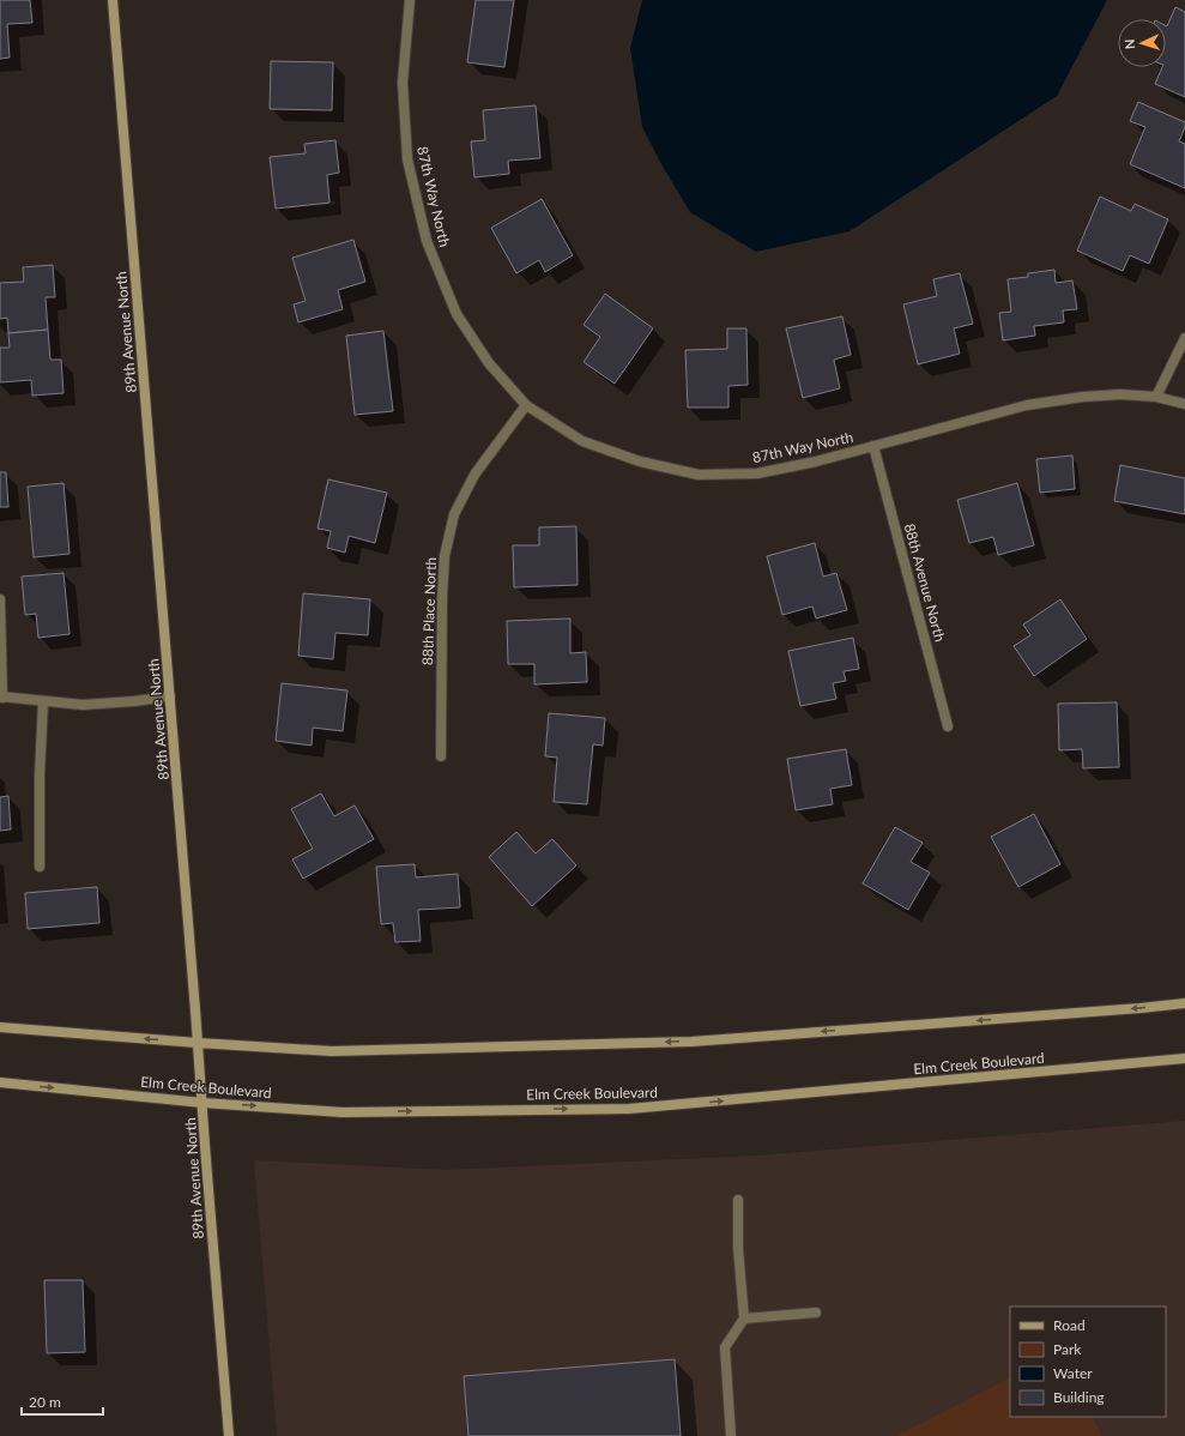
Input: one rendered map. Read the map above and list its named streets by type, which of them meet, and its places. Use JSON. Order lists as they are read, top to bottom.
{
  "streets": {
    "main road": ["89th Avenue North", "Elm Creek Boulevard"],
    "street": ["87th Way North", "88th Avenue North", "88th Place North"]
  },
  "crossings": [
    ["87th Way North", "88th Avenue North"],
    ["87th Way North", "88th Place North"],
    ["89th Avenue North", "Elm Creek Boulevard"]
  ],
  "legend": [
    "Road",
    "Park",
    "Water",
    "Building"
  ],
  "scale_bar": "20 m",
  "north": "left"
}
